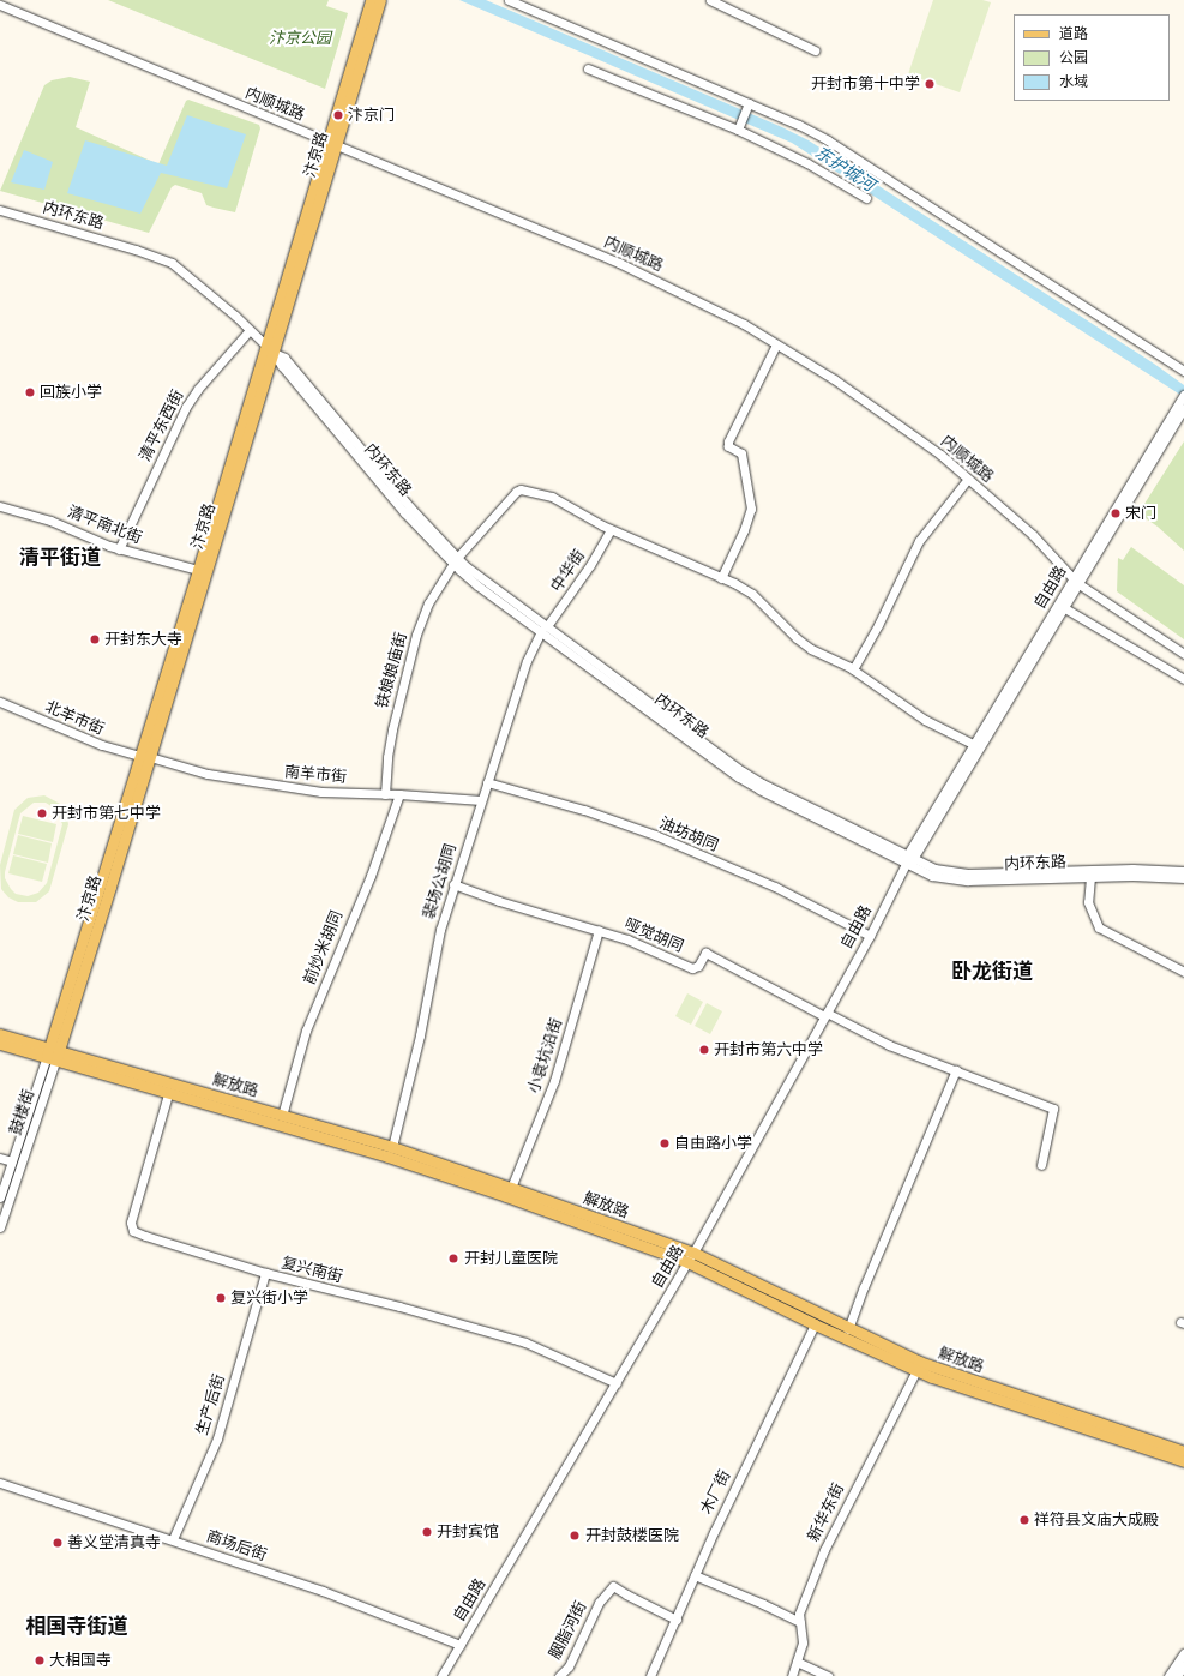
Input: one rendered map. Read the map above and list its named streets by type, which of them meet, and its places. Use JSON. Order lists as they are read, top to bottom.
{
  "streets": {
    "main road": ["汴京路", "解放路"],
    "street": [
      "内顺城路",
      "内环东路",
      "清平东西街",
      "清平南北街",
      "中华街",
      "自由路",
      "铁娘娘庙街",
      "北羊市街",
      "南羊市街",
      "油坊胡同",
      "裴场公胡同",
      "哑觉胡同",
      "前炒米胡同",
      "小袁坑沿街",
      "鼓楼街",
      "复兴南街",
      "生产后街",
      "木厂街",
      "新华东街",
      "商场后街",
      "胭脂河街"
    ]
  },
  "crossings": [
    ["内顺城路", "汴京路"],
    ["内顺城路", "自由路"],
    ["汴京路", "内环东路"],
    ["汴京路", "清平南北街"],
    ["汴京路", "北羊市街"],
    ["汴京路", "南羊市街"],
    ["汴京路", "解放路"],
    ["汴京路", "鼓楼街"],
    ["内环东路", "清平东西街"],
    ["内环东路", "中华街"],
    ["内环东路", "自由路"],
    ["内环东路", "铁娘娘庙街"],
    ["内环东路", "裴场公胡同"],
    ["清平东西街", "清平南北街"],
    ["中华街", "铁娘娘庙街"],
    ["中华街", "裴场公胡同"],
    ["自由路", "油坊胡同"],
    ["自由路", "哑觉胡同"],
    ["自由路", "解放路"],
    ["自由路", "复兴南街"],
    ["自由路", "商场后街"],
    ["铁娘娘庙街", "南羊市街"],
    ["北羊市街", "南羊市街"],
    ["南羊市街", "裴场公胡同"],
    ["南羊市街", "前炒米胡同"],
    ["油坊胡同", "裴场公胡同"],
    ["裴场公胡同", "哑觉胡同"],
    ["裴场公胡同", "解放路"],
    ["哑觉胡同", "小袁坑沿街"],
    ["前炒米胡同", "解放路"],
    ["小袁坑沿街", "解放路"],
    ["解放路", "鼓楼街"],
    ["解放路", "复兴南街"],
    ["解放路", "木厂街"],
    ["解放路", "新华东街"],
    ["复兴南街", "生产后街"],
    ["生产后街", "商场后街"],
    ["木厂街", "胭脂河街"]
  ],
  "districts": ["清平街道", "卧龙街道", "相国寺街道"],
  "water": ["东护城河"],
  "parks": ["汴京公园"],
  "places": [
    "开封市第十中学",
    "汴京门",
    "回族小学",
    "宋门",
    "开封东大寺",
    "开封市第七中学",
    "开封市第六中学",
    "自由路小学",
    "开封儿童医院",
    "复兴街小学",
    "祥符县文庙大成殿",
    "开封宾馆",
    "开封鼓楼医院",
    "善义堂清真寺",
    "大相国寺"
  ],
  "legend": ["道路", "公园", "水域"]
}
